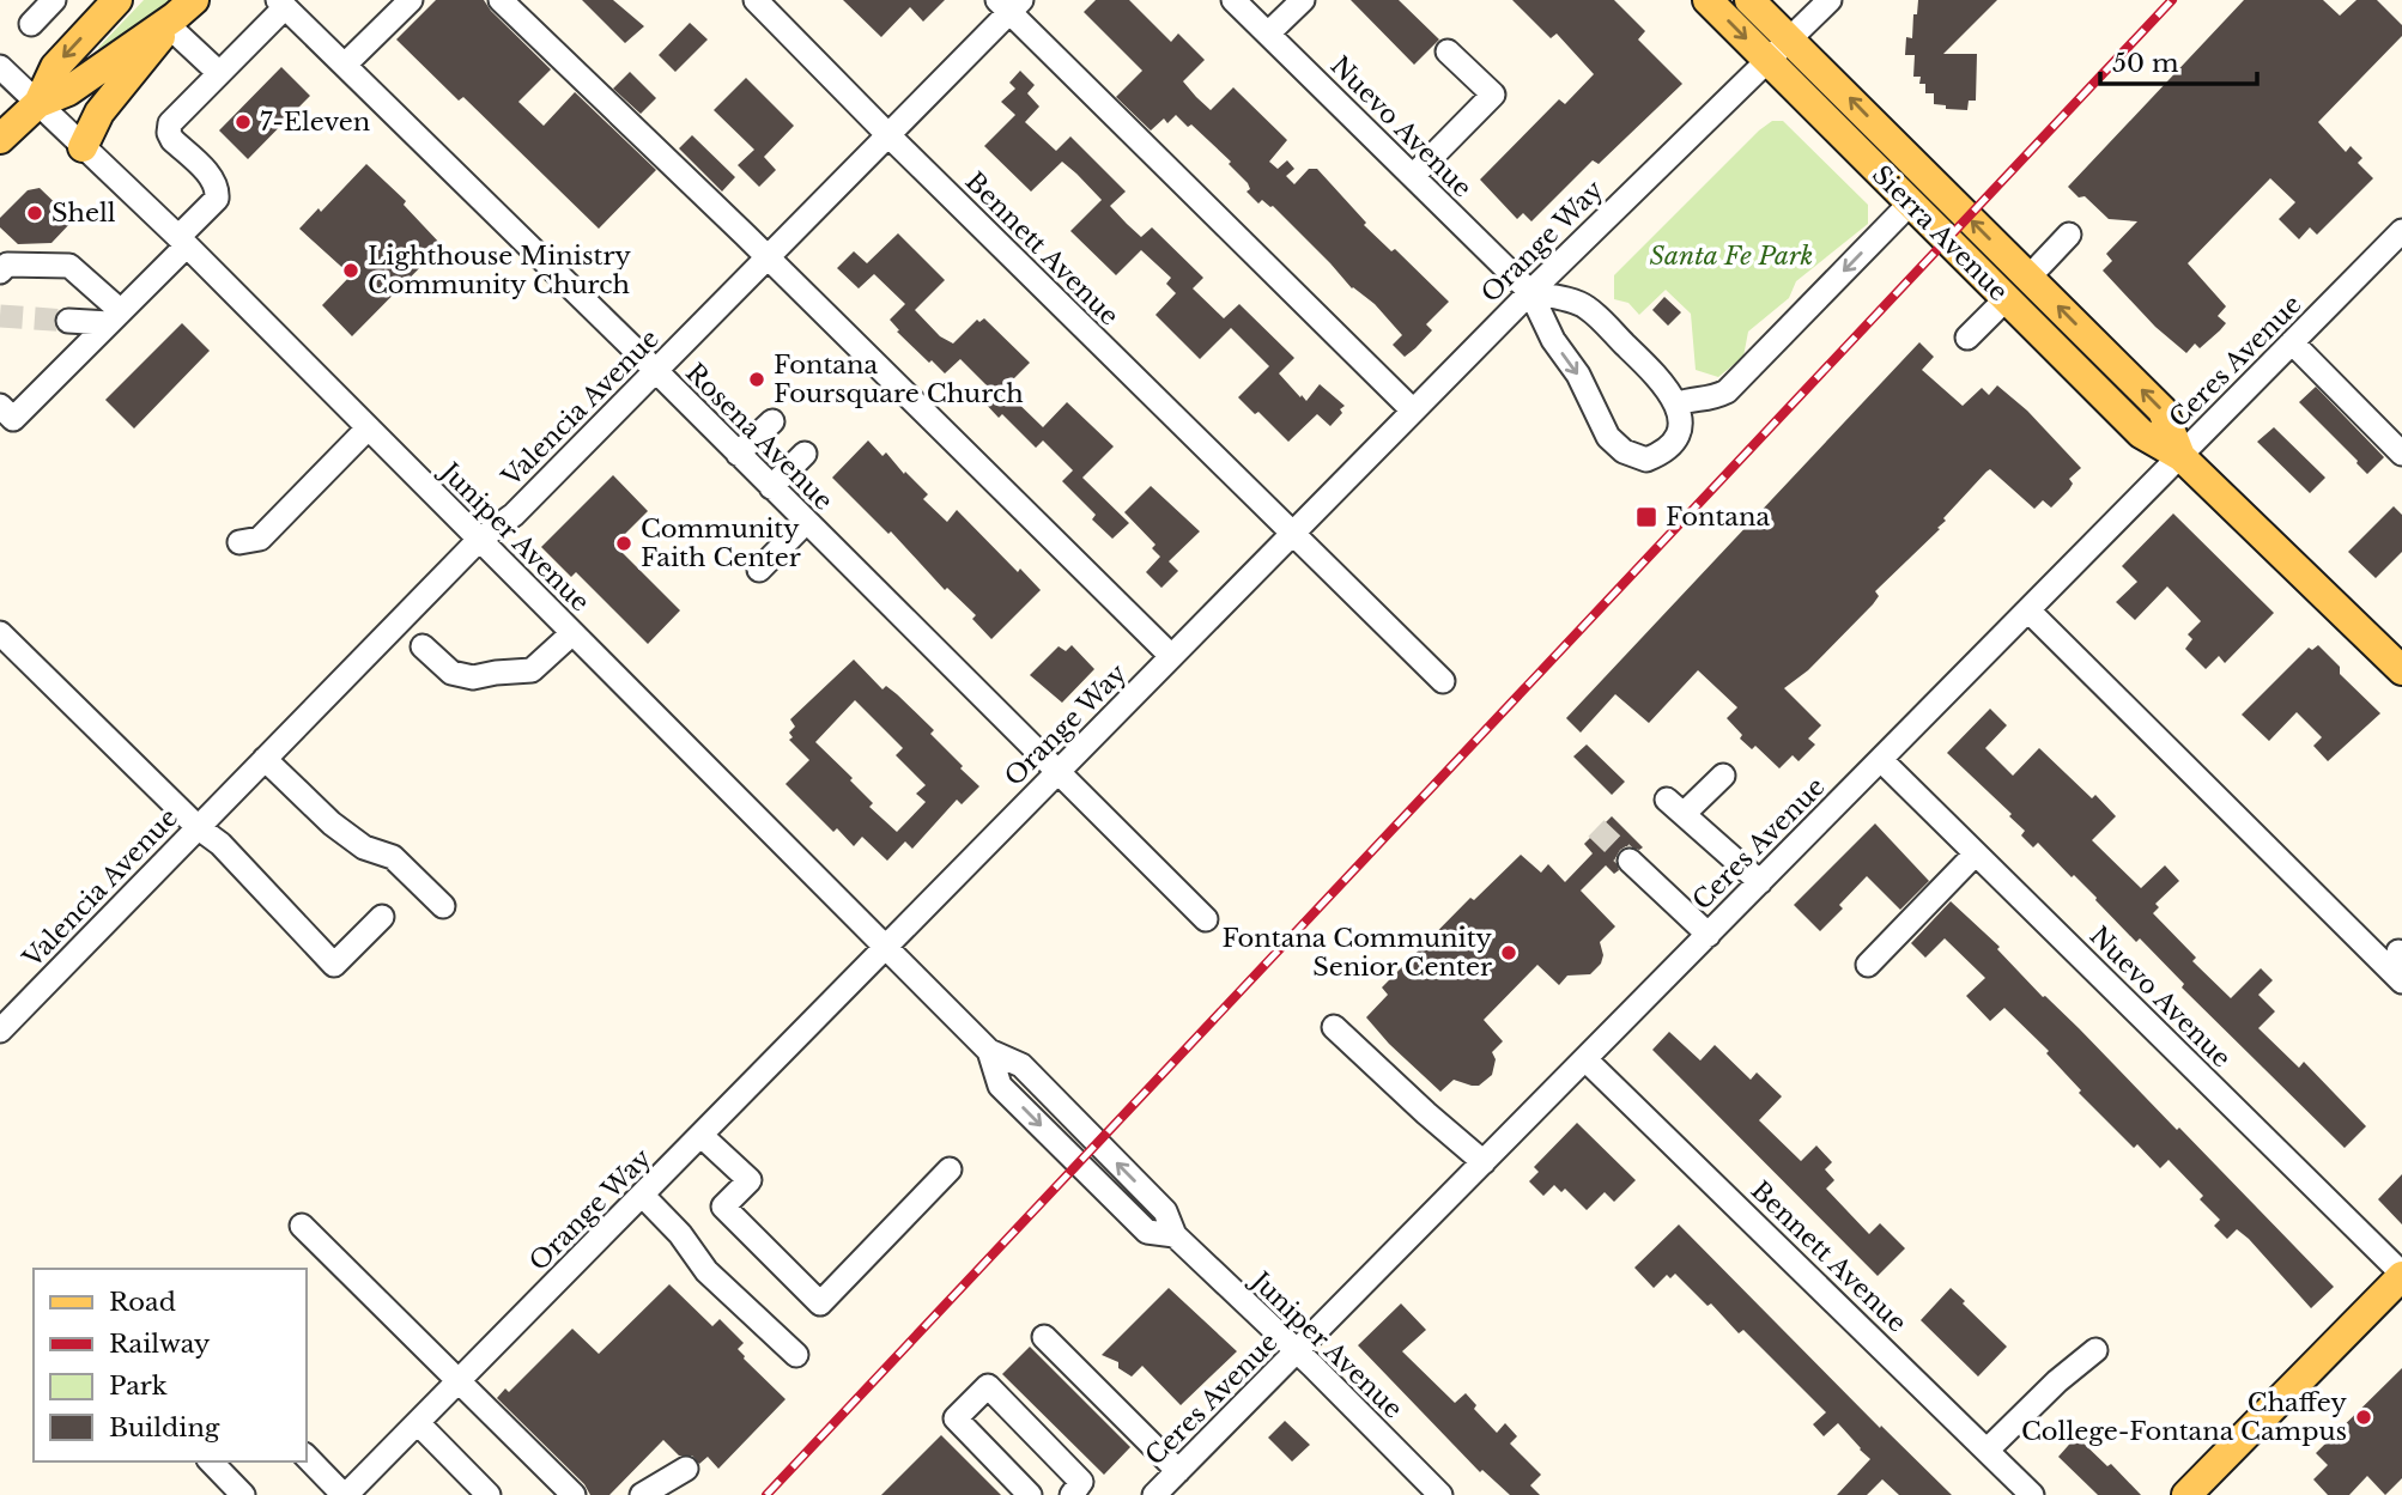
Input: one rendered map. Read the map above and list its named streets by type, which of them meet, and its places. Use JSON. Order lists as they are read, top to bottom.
{
  "streets": {
    "main road": ["Sierra Avenue"],
    "street": [
      "Nuevo Avenue",
      "Orange Way",
      "Bennett Avenue",
      "Ceres Avenue",
      "Valencia Avenue",
      "Rosena Avenue",
      "Juniper Avenue"
    ]
  },
  "crossings": [
    ["Nuevo Avenue", "Orange Way"],
    ["Nuevo Avenue", "Ceres Avenue"],
    ["Sierra Avenue", "Orange Way"],
    ["Sierra Avenue", "Ceres Avenue"],
    ["Orange Way", "Bennett Avenue"],
    ["Orange Way", "Rosena Avenue"],
    ["Orange Way", "Juniper Avenue"],
    ["Bennett Avenue", "Ceres Avenue"],
    ["Bennett Avenue", "Valencia Avenue"],
    ["Ceres Avenue", "Juniper Avenue"],
    ["Valencia Avenue", "Rosena Avenue"],
    ["Valencia Avenue", "Juniper Avenue"]
  ],
  "parks": ["Santa Fe Park"],
  "places": {
    "other": [
      "7-Eleven",
      "Shell",
      "Lighthouse Ministry Community Church",
      "Fontana Foursquare Church",
      "Community Faith Center",
      "Fontana Community Senior Center",
      "Chaffey College-Fontana Campus"
    ],
    "transit": ["Fontana"]
  },
  "legend": [
    "Road",
    "Railway",
    "Park",
    "Building"
  ],
  "scale_bar": "50 m"
}
